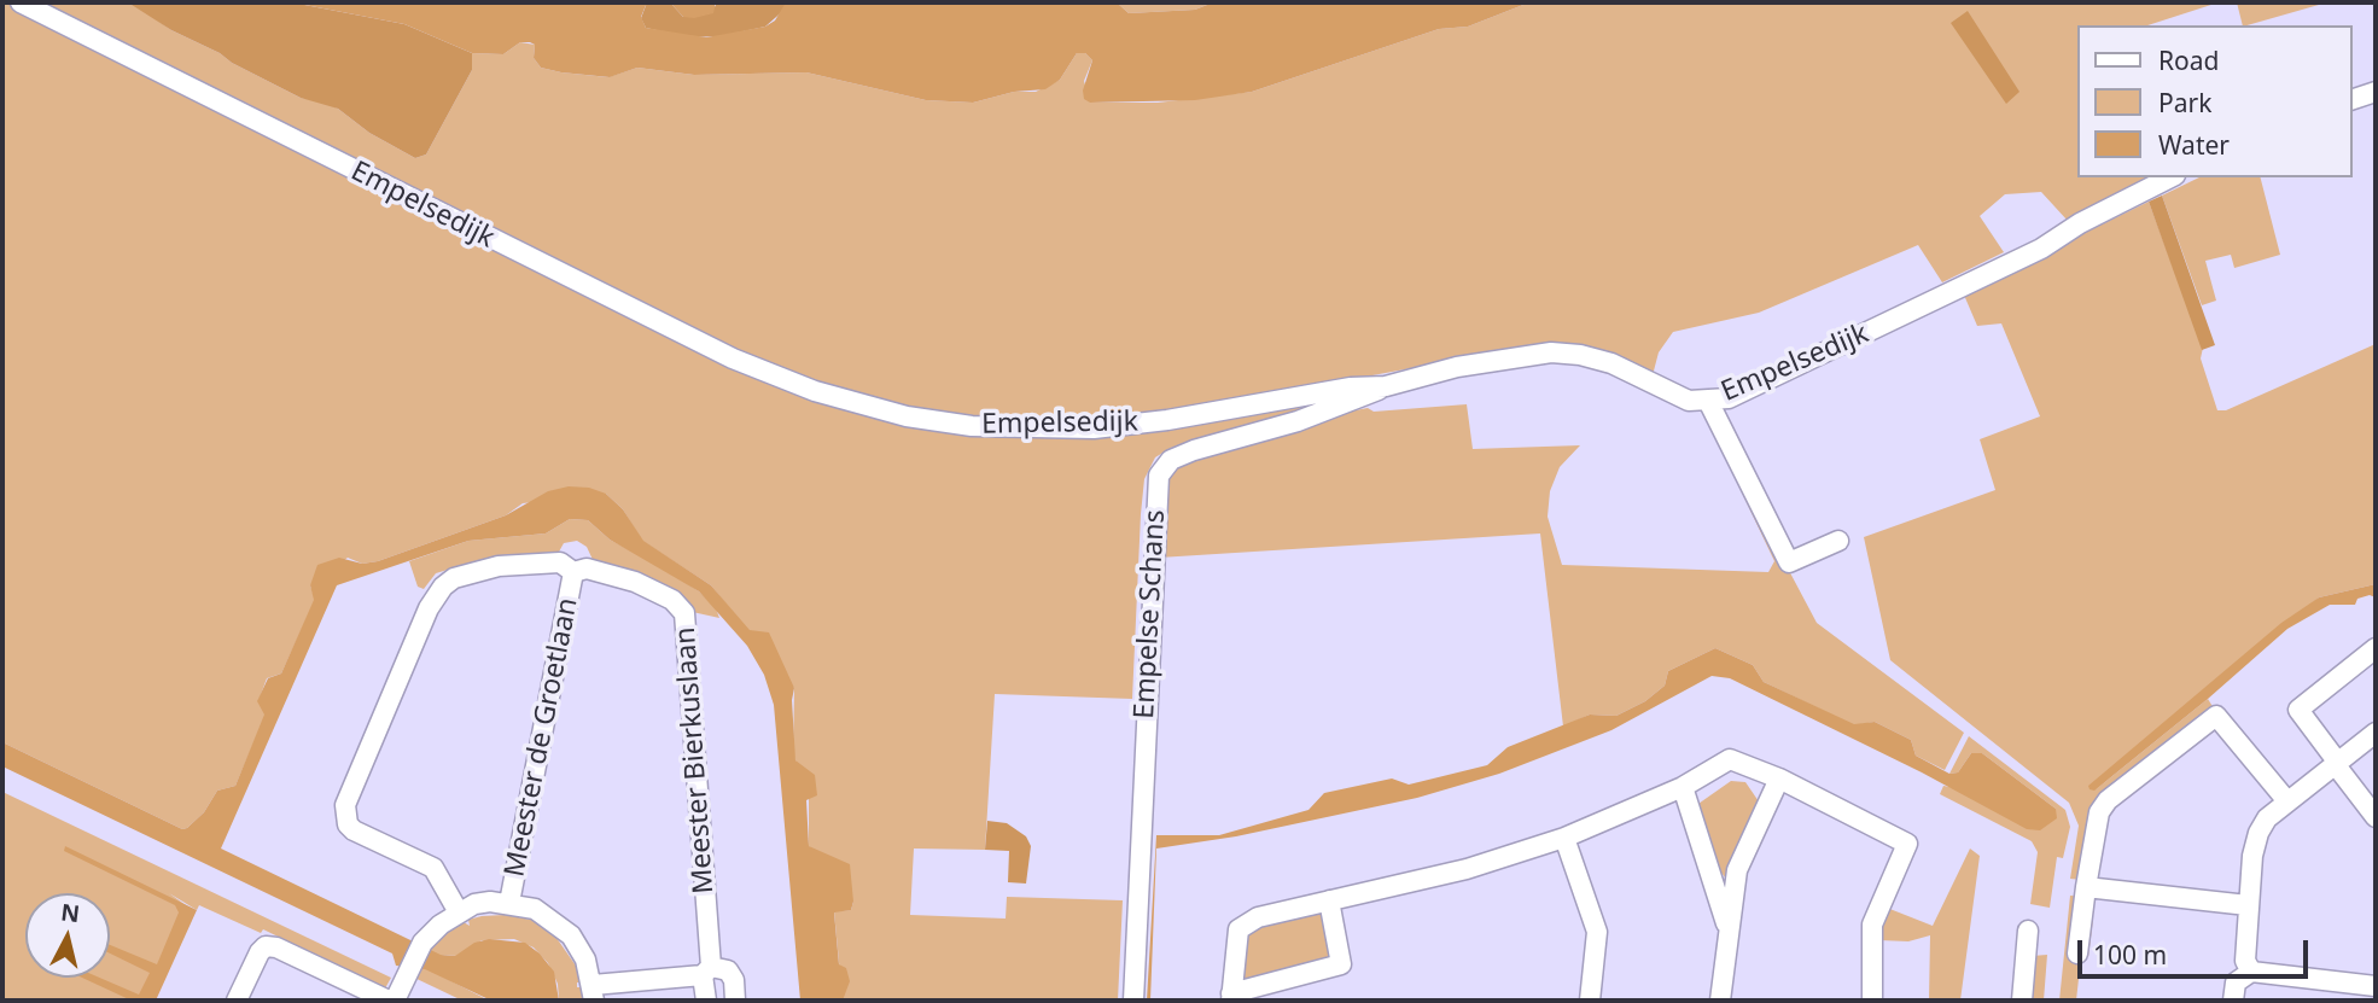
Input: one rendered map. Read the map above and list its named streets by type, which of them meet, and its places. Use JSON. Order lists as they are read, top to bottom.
{
  "streets": {
    "street": [
      "Empelsedijk",
      "Empelse Schans",
      "Meester de Groetlaan",
      "Meester Bierkuslaan"
    ]
  },
  "crossings": [
    ["Empelsedijk", "Empelse Schans"],
    ["Meester de Groetlaan", "Meester Bierkuslaan"]
  ],
  "legend": ["Road", "Park", "Water"],
  "scale_bar": "100 m",
  "north": "top"
}
